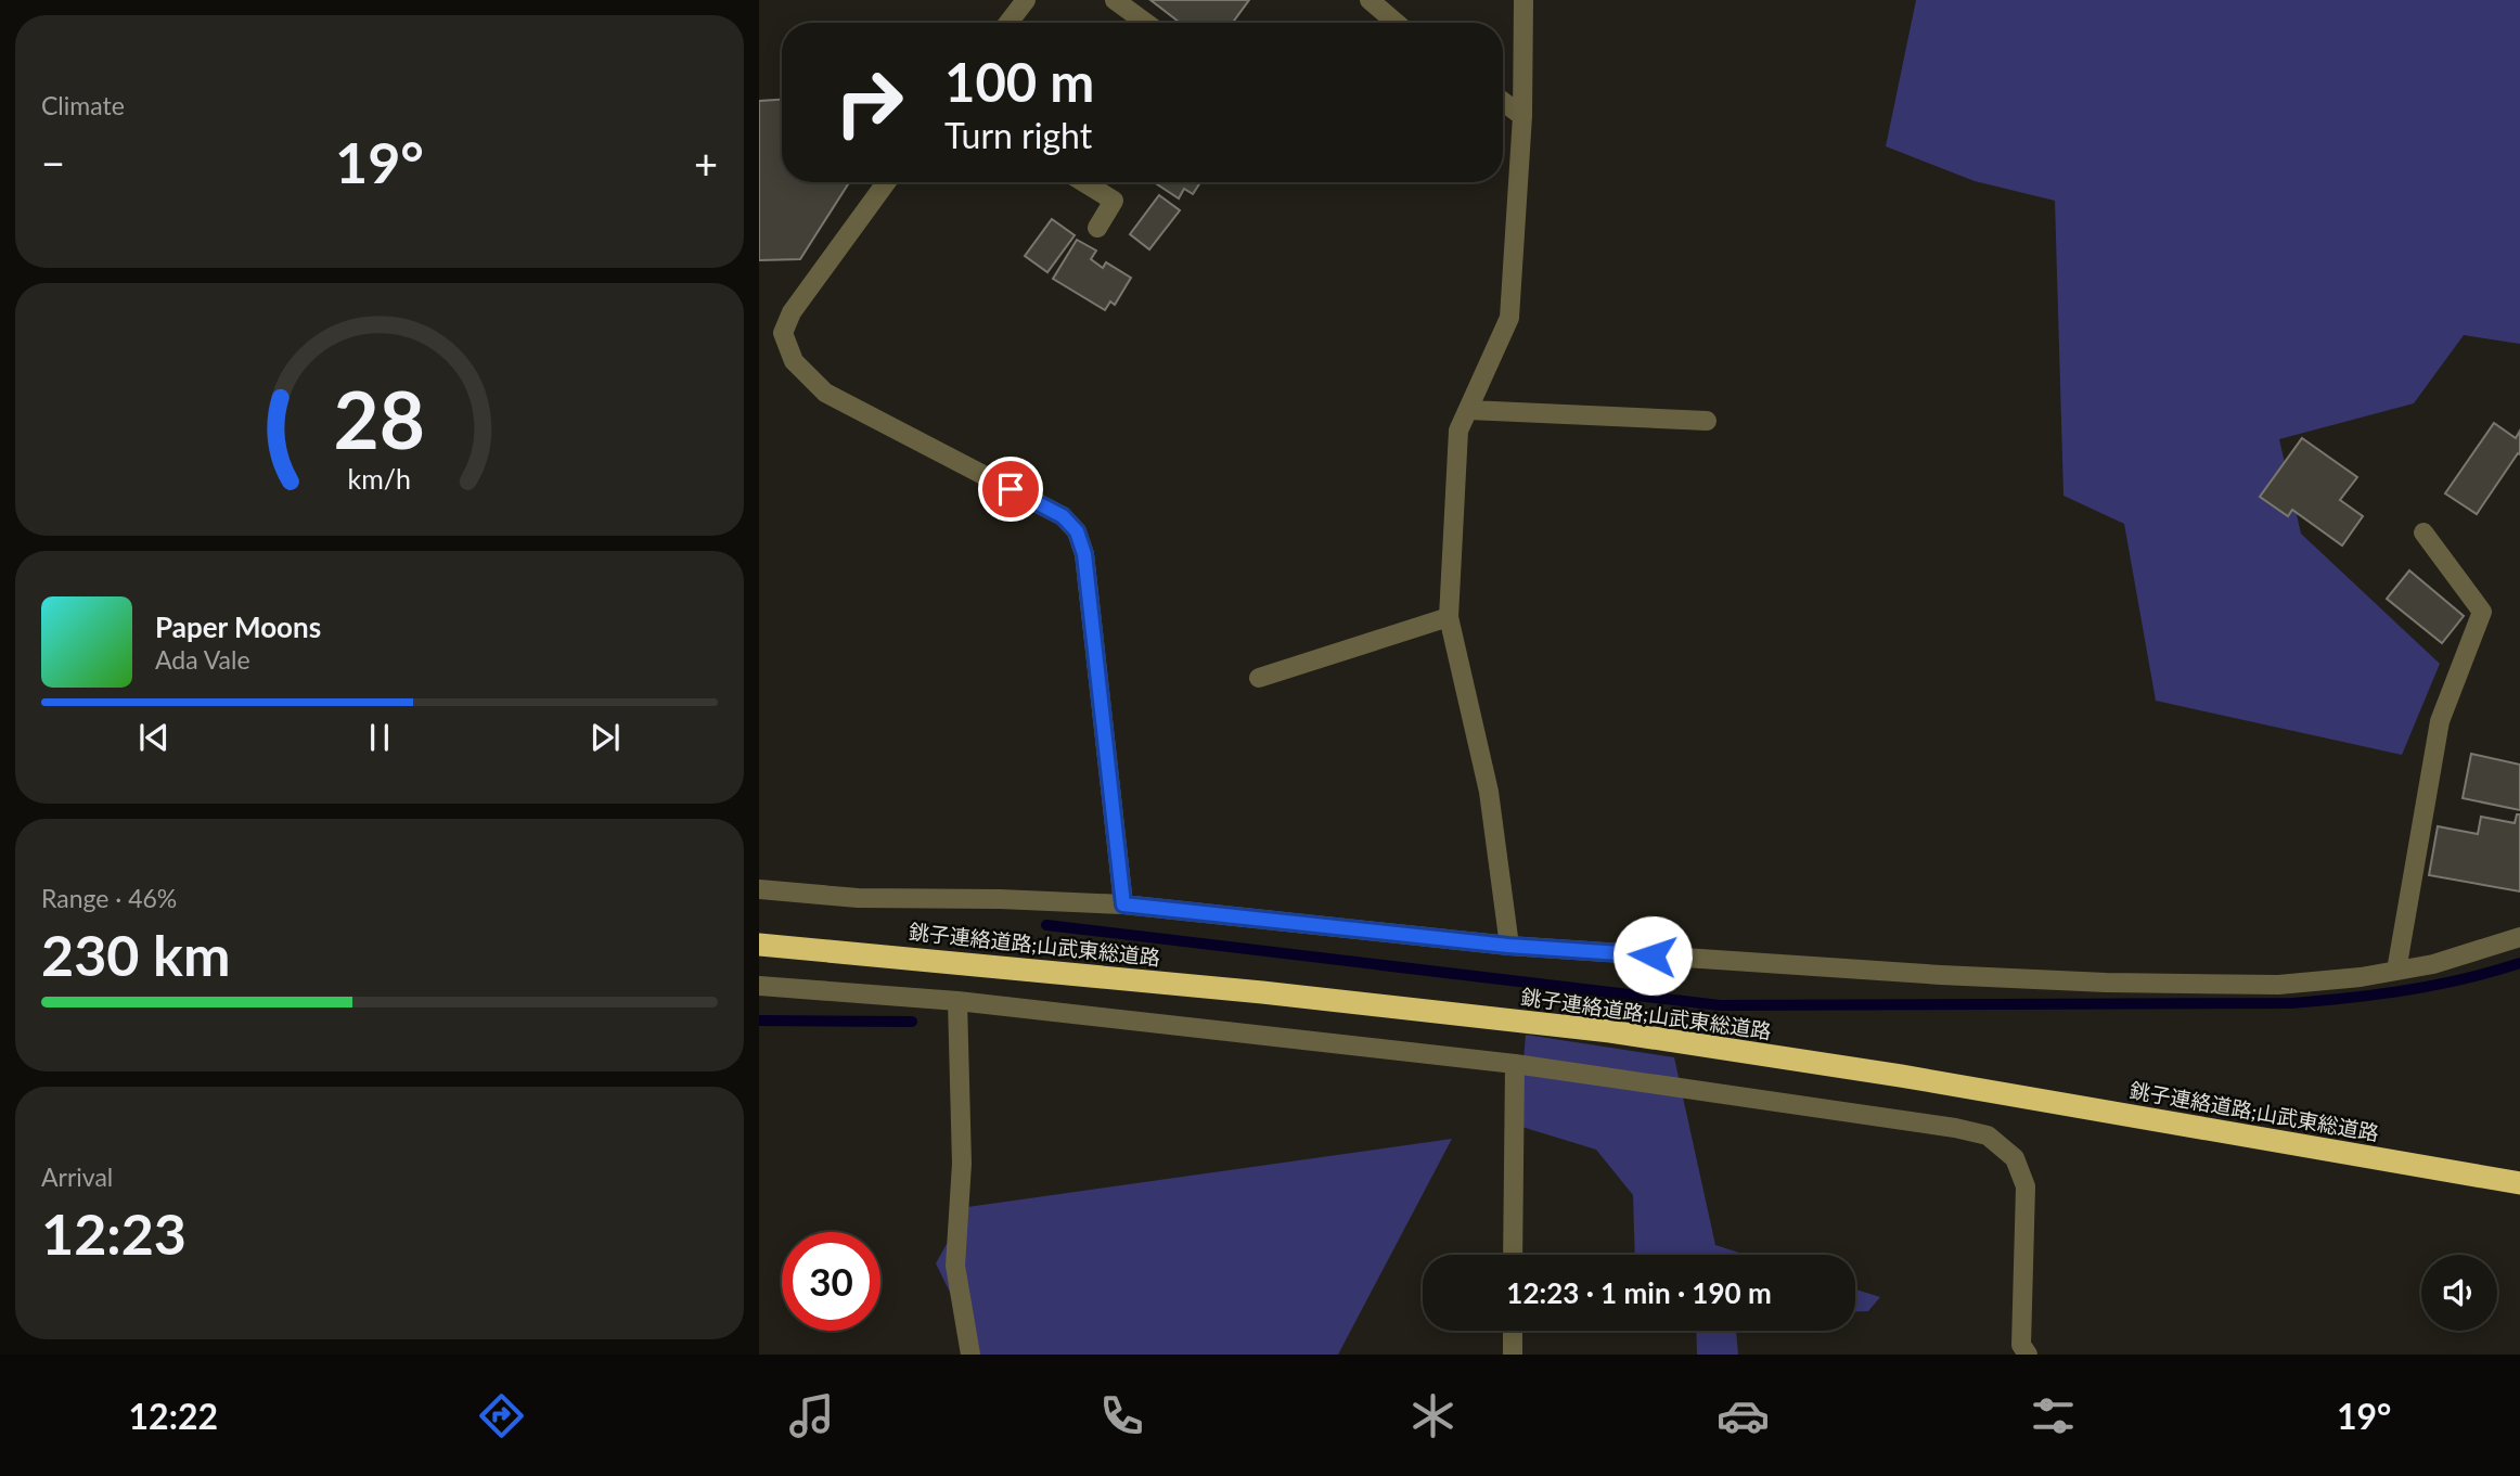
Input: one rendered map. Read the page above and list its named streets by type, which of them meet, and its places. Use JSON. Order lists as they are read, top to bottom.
{
  "streets": {
    "highway": ["銚子連絡道路;山武東総道路"]
  },
  "page": {
    "tile": [
      "Climate",
      ["Range · 46%", "230 km"],
      ["Arrival", "12:23"]
    ],
    "turn": ["100 m", "Turn right"],
    "heat": ["−", "19°", "+"],
    "song": ["Paper Moons", "Ada Vale"],
    "limit": "30",
    "trip": "12:23 · 1 min · 190 m",
    "tabs": ["12:22", "19°"],
    "gauge": ["28", "km/h"]
  }
}
